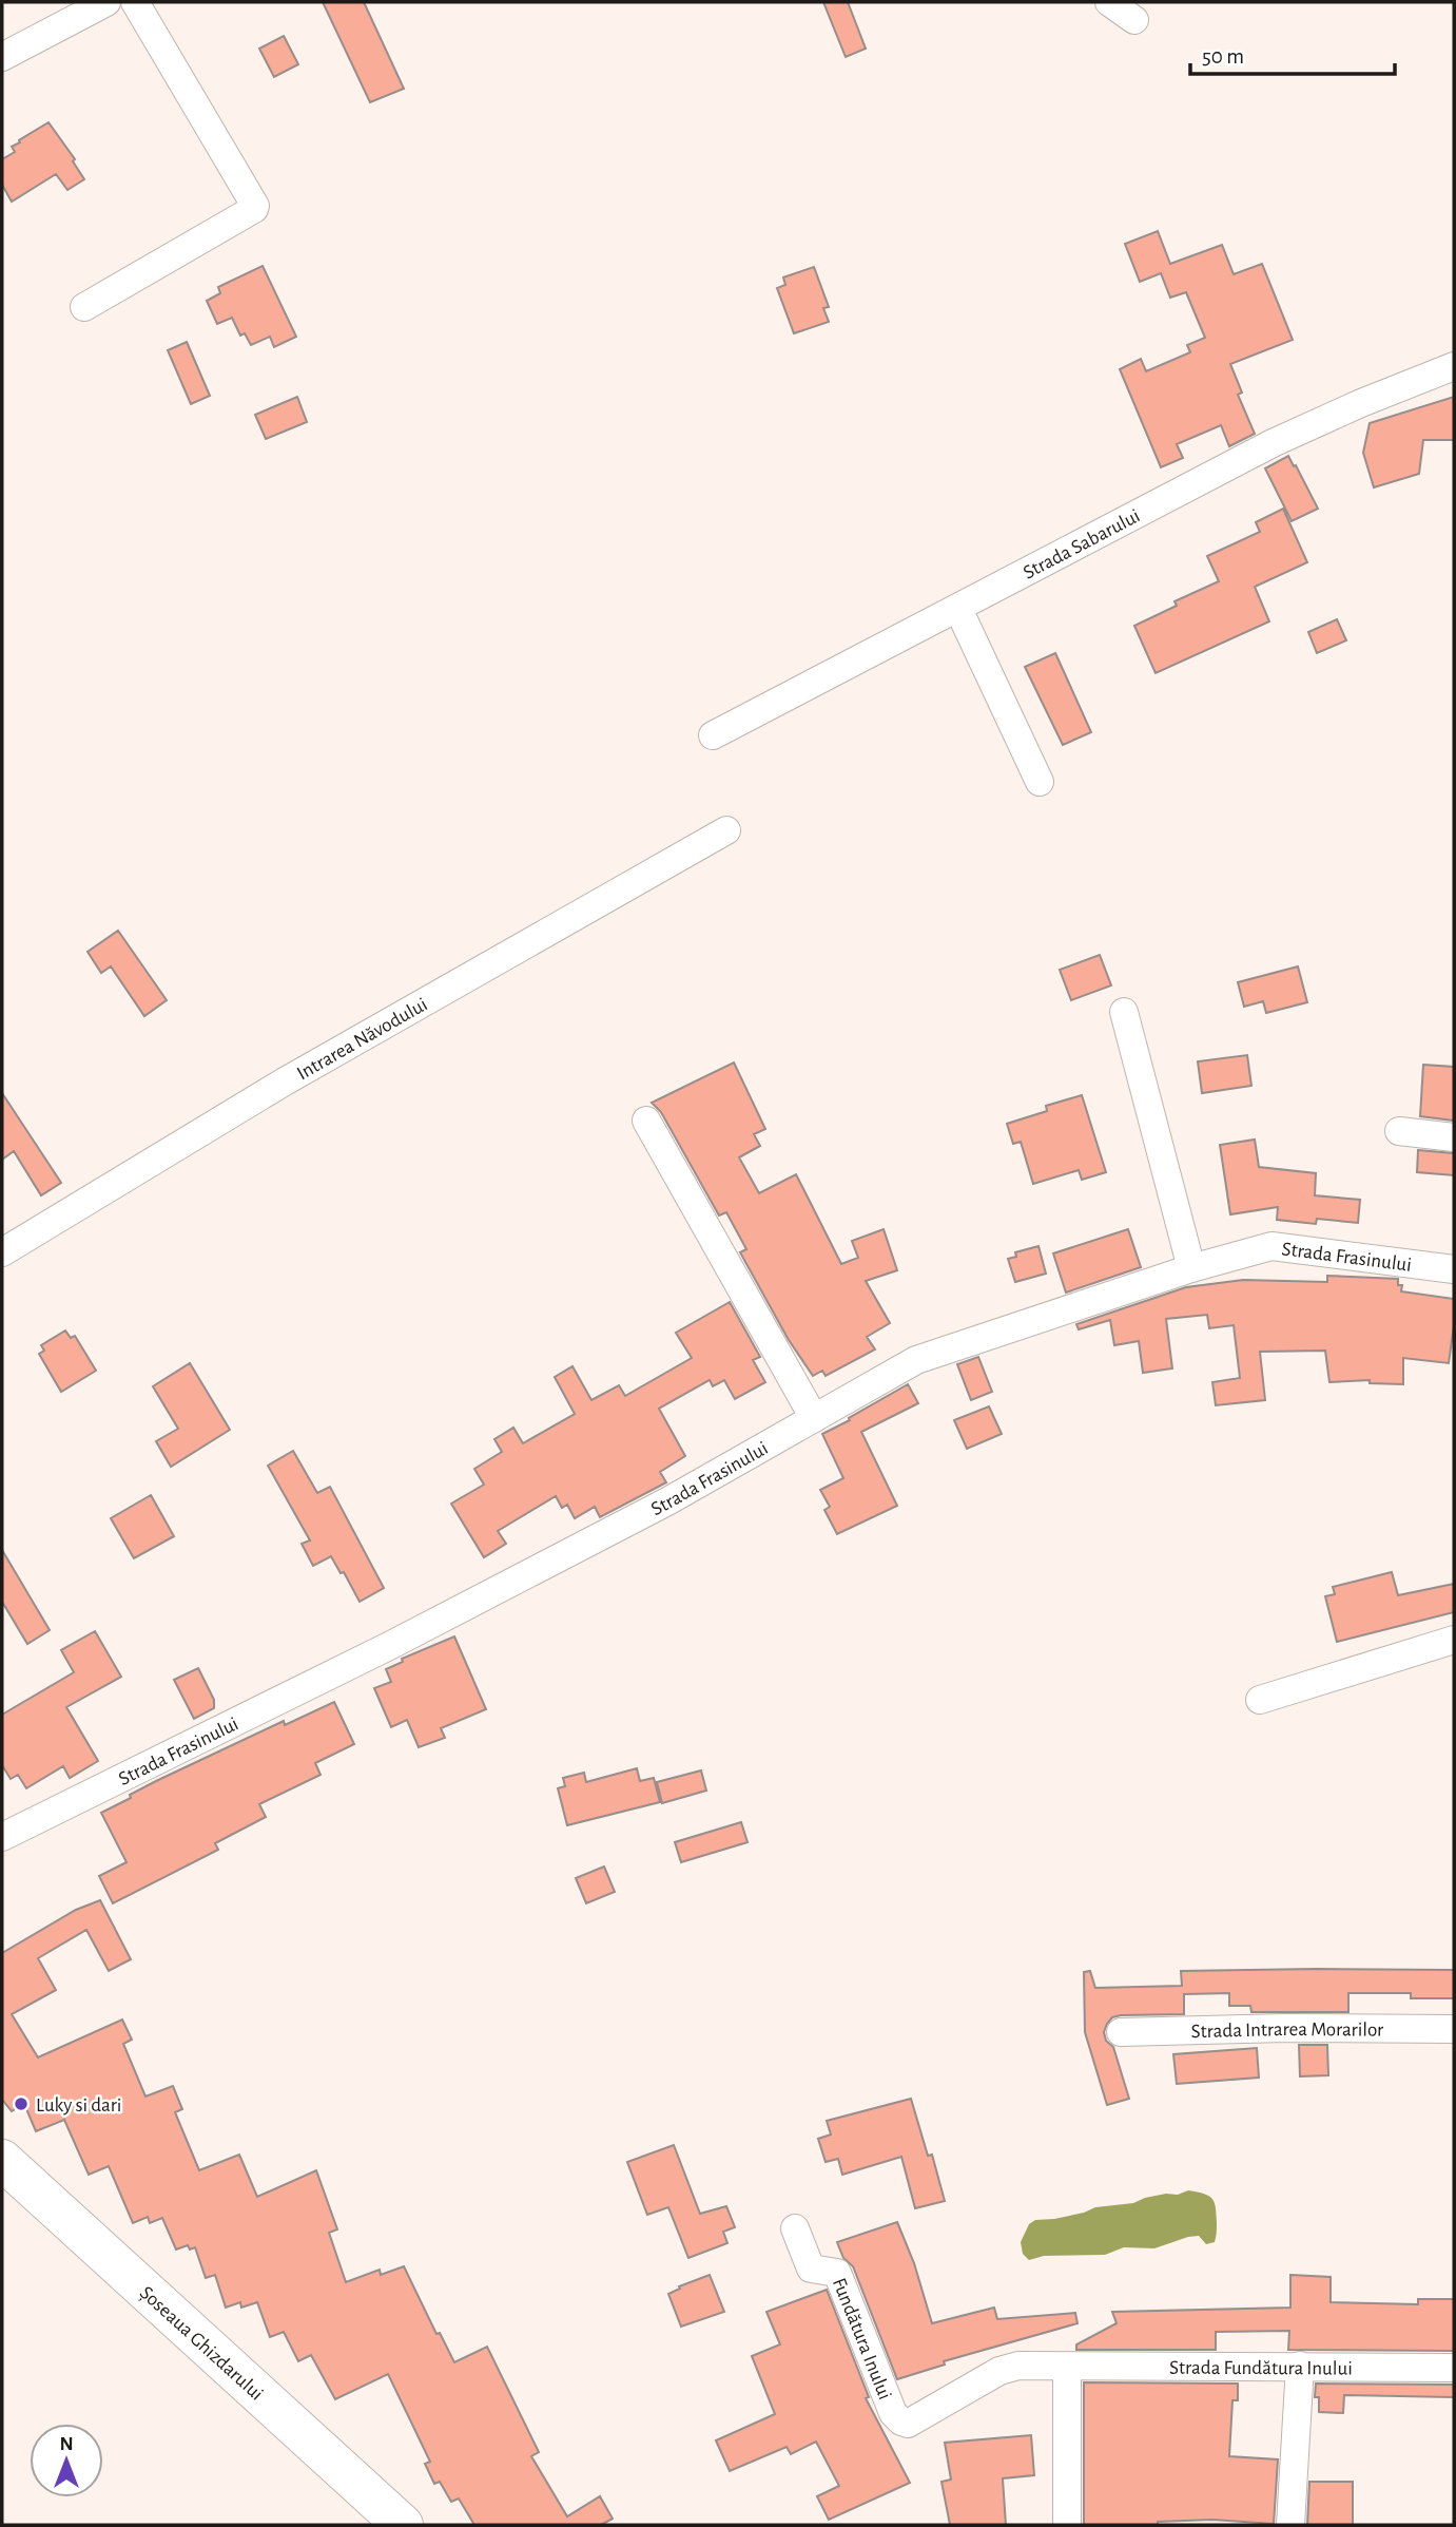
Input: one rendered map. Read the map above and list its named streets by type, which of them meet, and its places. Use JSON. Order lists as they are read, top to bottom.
{
  "streets": {
    "main road": ["Șoseaua Ghizdarului"],
    "street": [
      "Strada Sabarului",
      "Intrarea Năvodului",
      "Strada Frasinului",
      "Strada Intrarea Morarilor",
      "Fundătura Inului",
      "Strada Fundătura Inului"
    ]
  },
  "crossings": [
    ["Fundătura Inului", "Strada Fundătura Inului"]
  ],
  "places": ["Luky si dari"],
  "scale_bar": "50 m",
  "north": "top"
}
